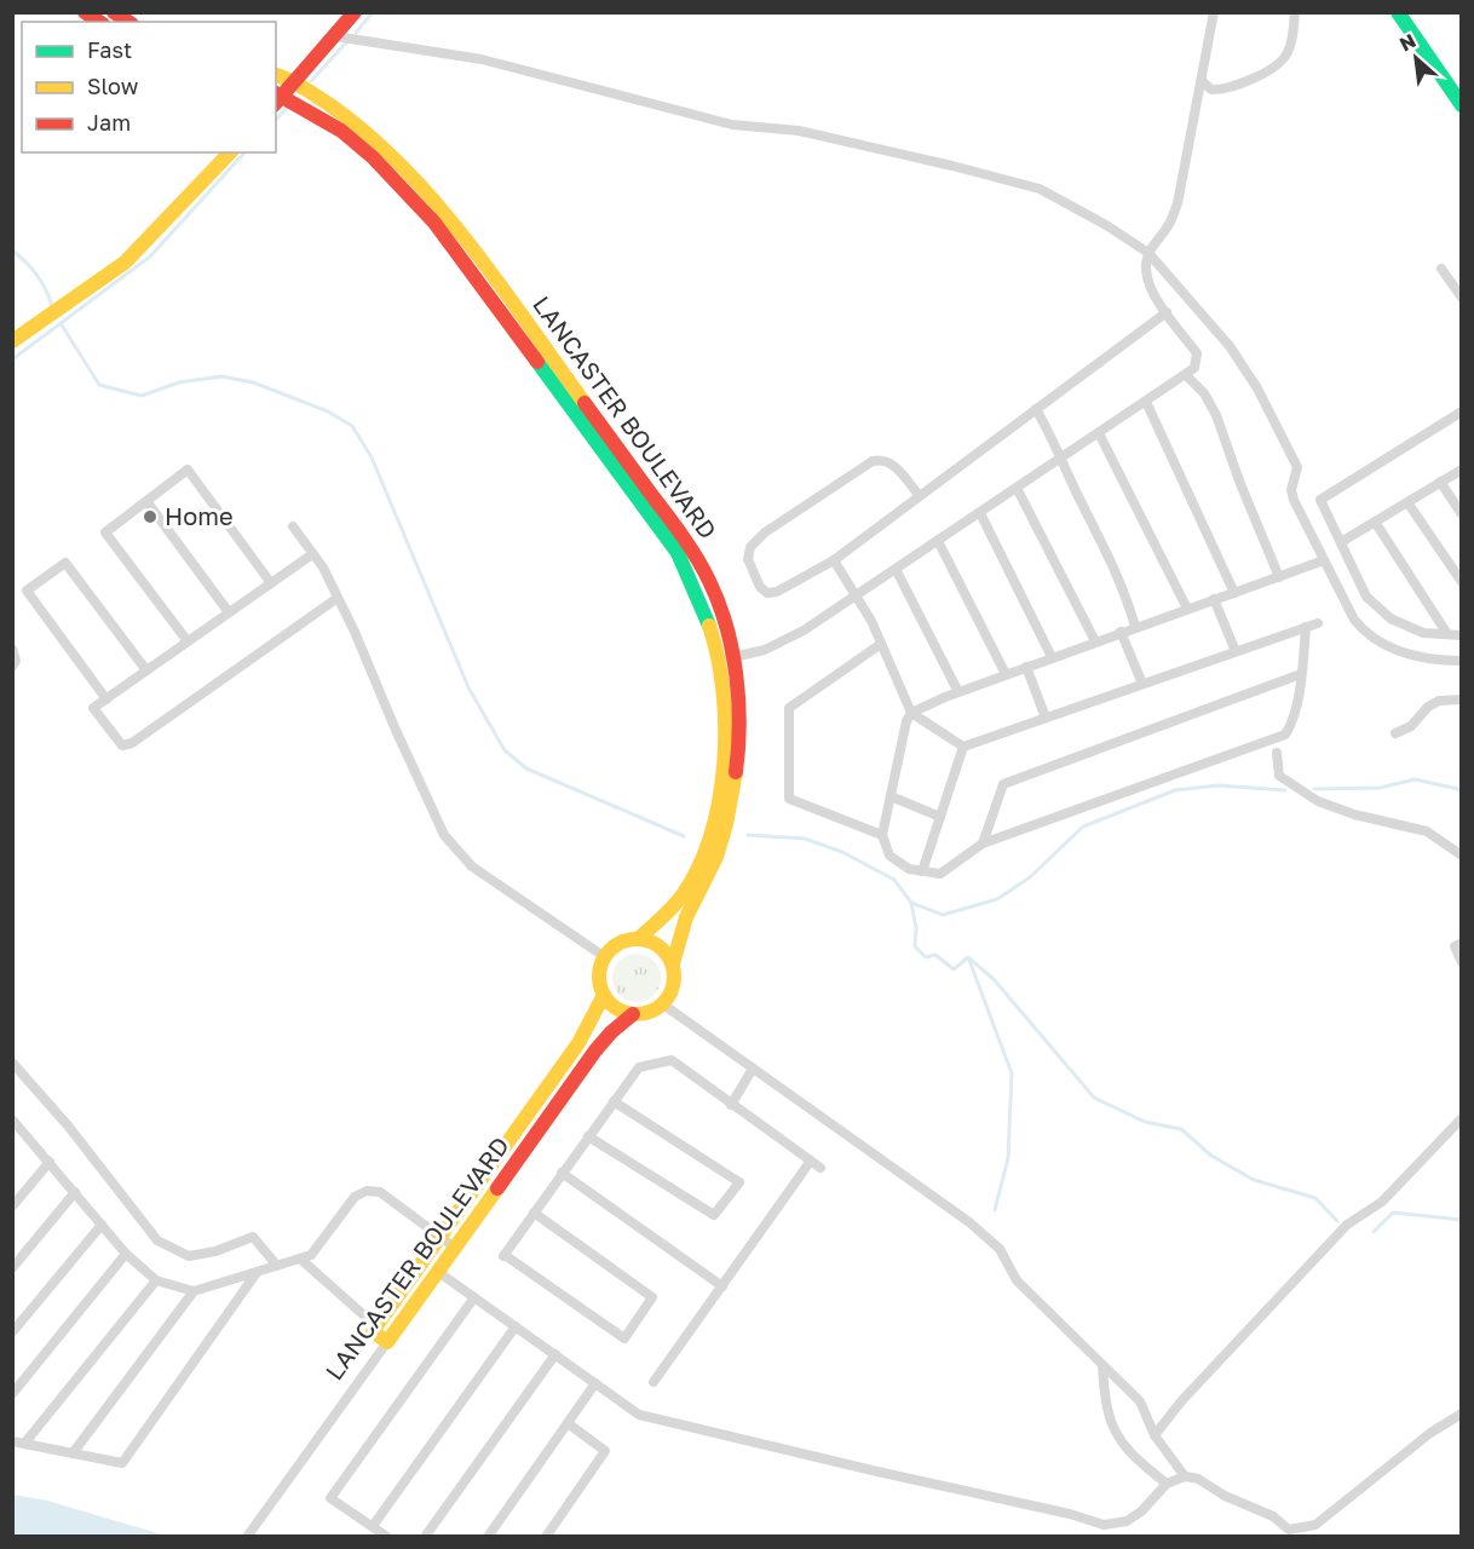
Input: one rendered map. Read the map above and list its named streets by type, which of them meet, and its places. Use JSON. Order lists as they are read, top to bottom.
{
  "streets": {
    "main road": ["LANCASTER BOULEVARD"]
  },
  "places": ["Home"],
  "legend": ["Fast", "Slow", "Jam"],
  "north": "top left"
}
